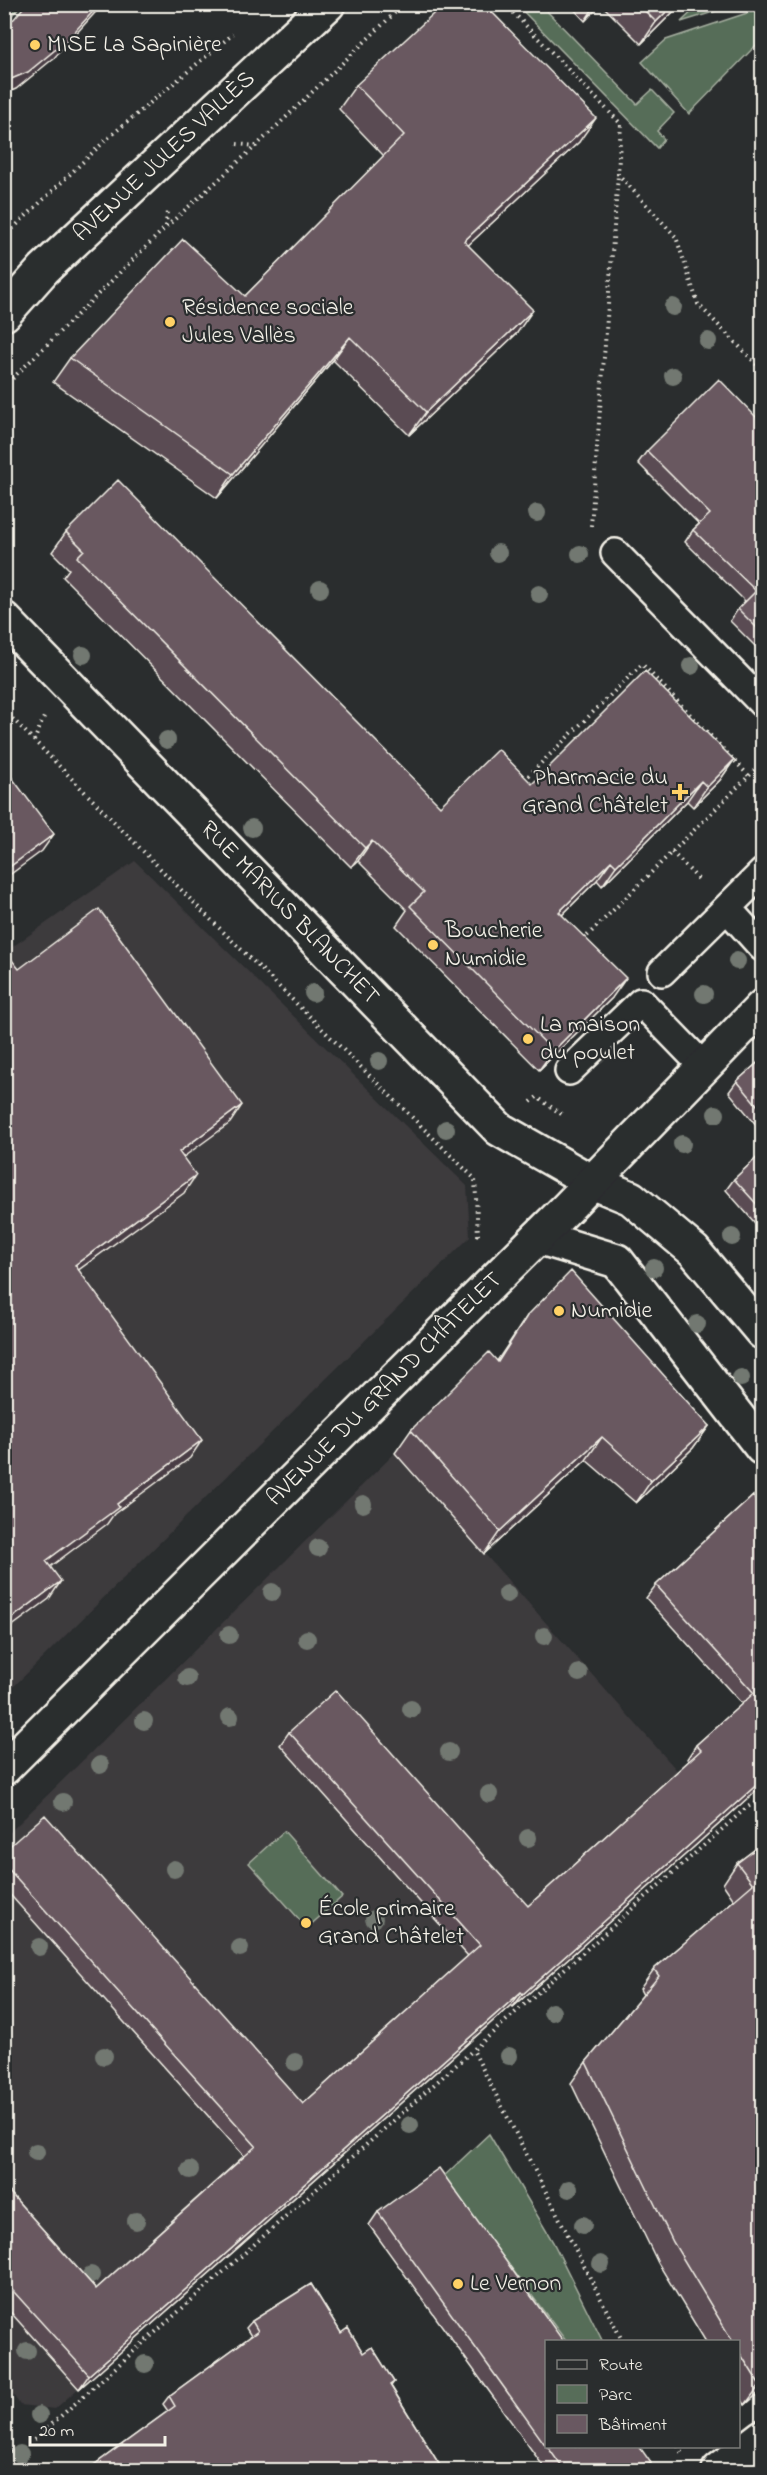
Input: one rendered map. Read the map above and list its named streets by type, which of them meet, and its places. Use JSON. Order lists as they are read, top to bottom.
{
  "streets": {
    "street": ["AVENUE JULES VALLÈS", "RUE MARIUS BLANCHET", "AVENUE DU GRAND CHÂTELET"]
  },
  "crossings": [
    ["RUE MARIUS BLANCHET", "AVENUE DU GRAND CHÂTELET"]
  ],
  "places": {
    "other": [
      "MISE La Sapinière",
      "Résidence sociale Jules Vallès",
      "Boucherie Numidie",
      "La maison du poulet",
      "Numidie",
      "École primaire Grand Châtelet",
      "Le Vernon"
    ],
    "health": ["Pharmacie du Grand Châtelet"]
  },
  "legend": ["Route", "Parc", "Bâtiment"],
  "scale_bar": "20 m"
}
